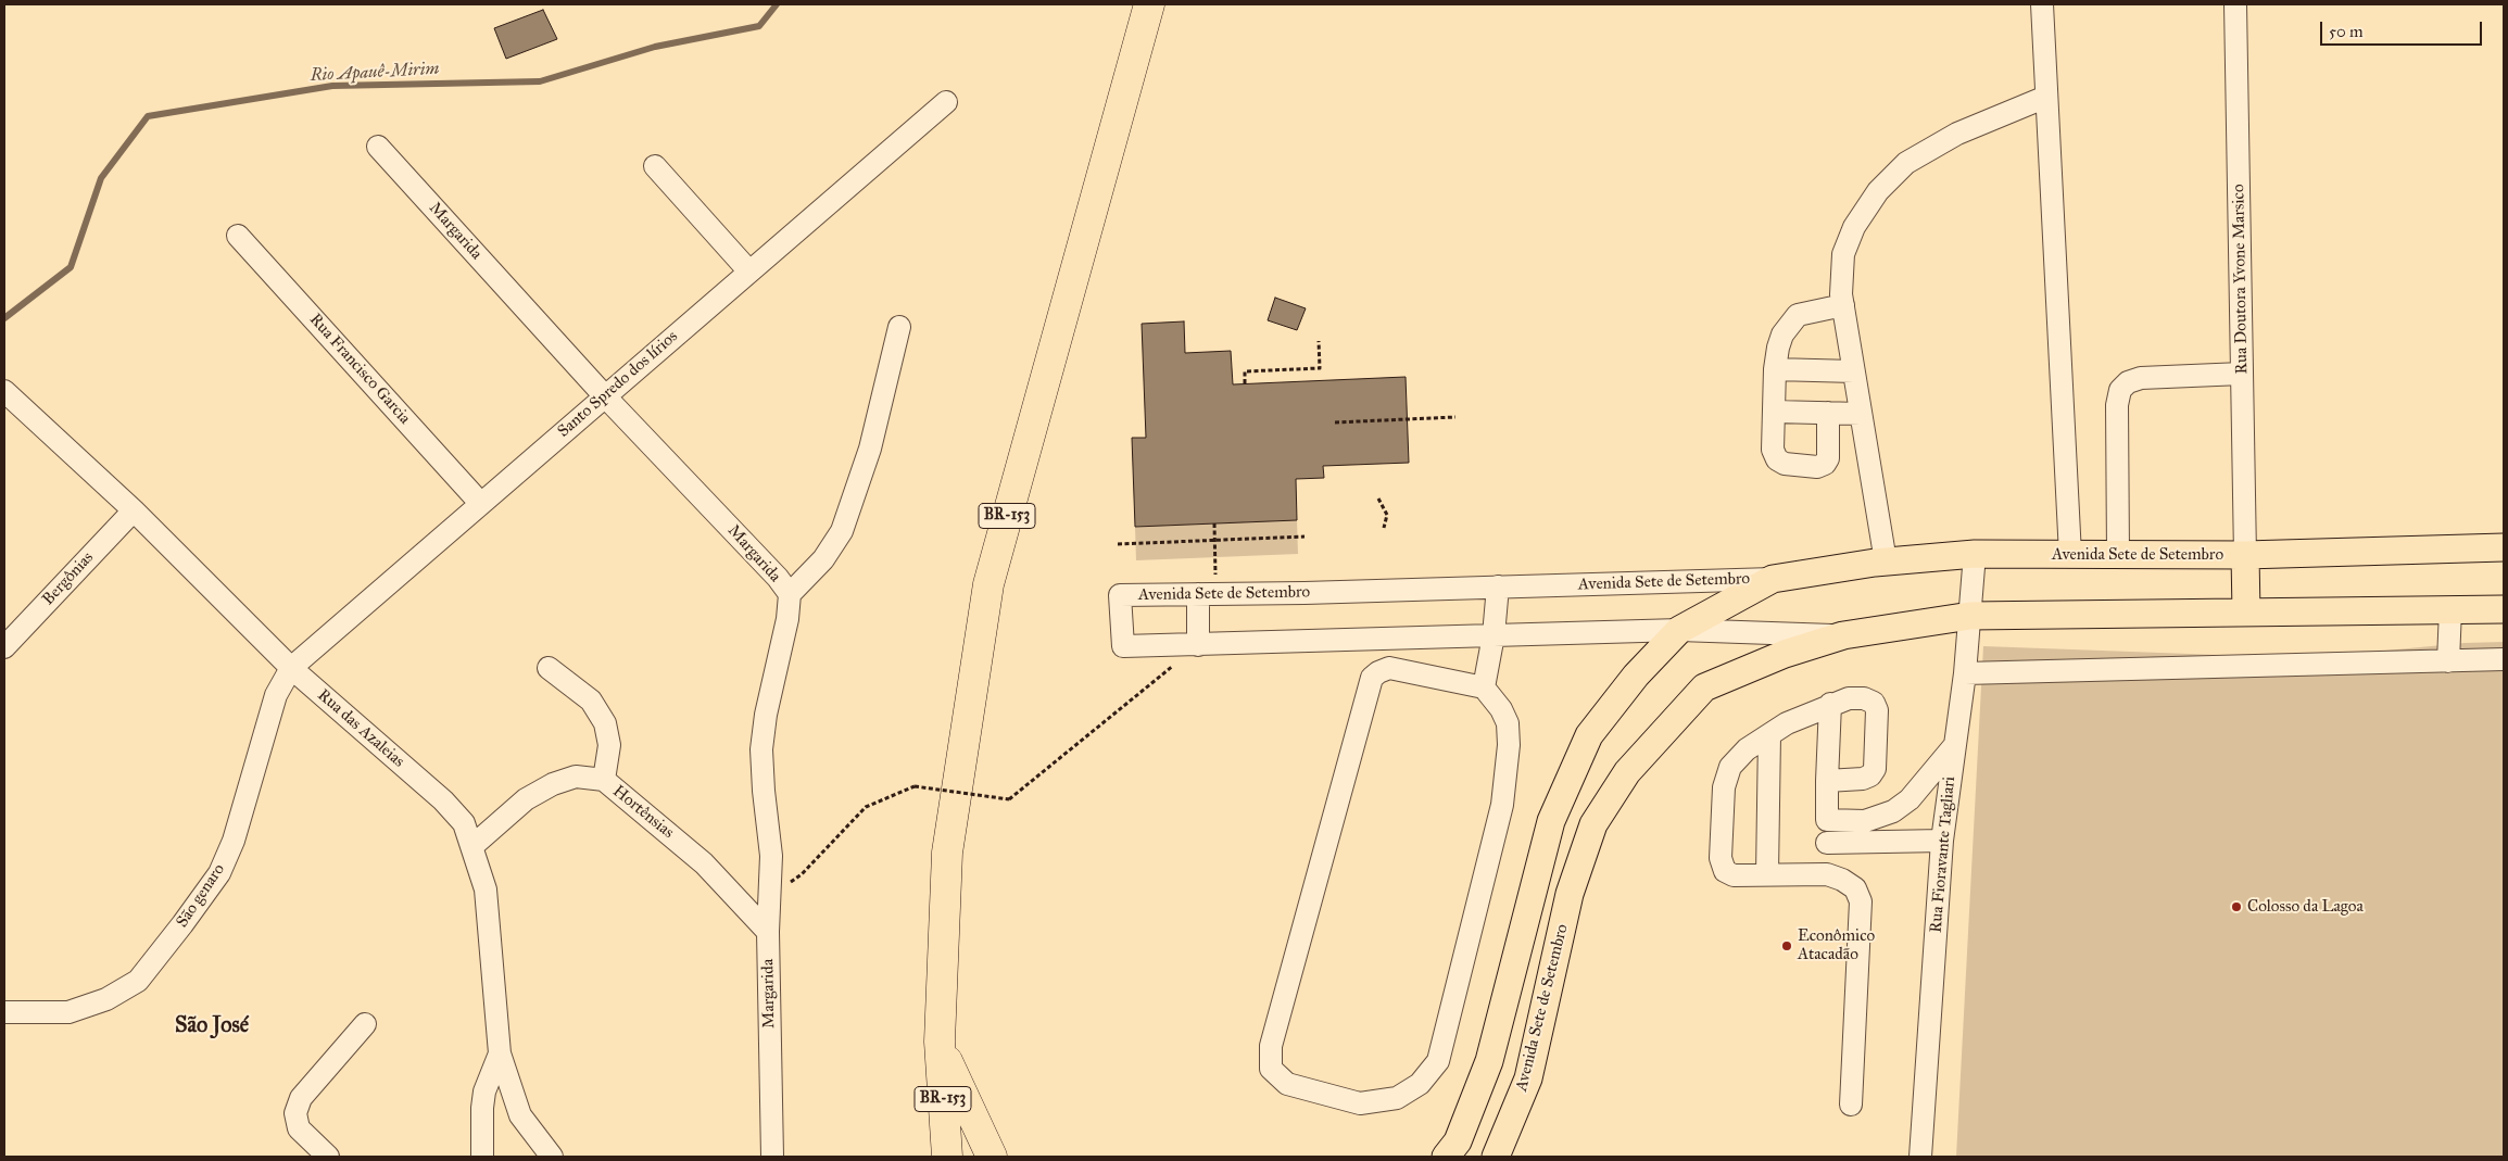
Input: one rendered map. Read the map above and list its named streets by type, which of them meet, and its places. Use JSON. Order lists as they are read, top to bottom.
{
  "streets": {
    "highway": ["BR-153"],
    "main road": ["Avenida Sete de Setembro"],
    "street": [
      "Margarida",
      "Rua Doutora Yvone Marsico",
      "Rua Francisco Garcia",
      "Santo Spredo dos lírios",
      "Bergônias",
      "Rua das Azaleias",
      "Hortênsias",
      "Rua Fioravante Tagliari",
      "São genaro"
    ]
  },
  "crossings": [
    ["Margarida", "Santo Spredo dos lírios"],
    ["Margarida", "Hortênsias"],
    ["Rua Doutora Yvone Marsico", "Avenida Sete de Setembro"],
    ["Rua Francisco Garcia", "Santo Spredo dos lírios"],
    ["Santo Spredo dos lírios", "Rua das Azaleias"],
    ["Santo Spredo dos lírios", "São genaro"],
    ["Avenida Sete de Setembro", "Rua Fioravante Tagliari"],
    ["Bergônias", "Rua das Azaleias"],
    ["Rua das Azaleias", "Hortênsias"],
    ["Rua das Azaleias", "São genaro"]
  ],
  "districts": ["São José"],
  "water": ["Rio Apauê-Mirim"],
  "places": ["Colosso da Lagoa", "Econômico Atacadão"],
  "scale_bar": "50 m"
}
